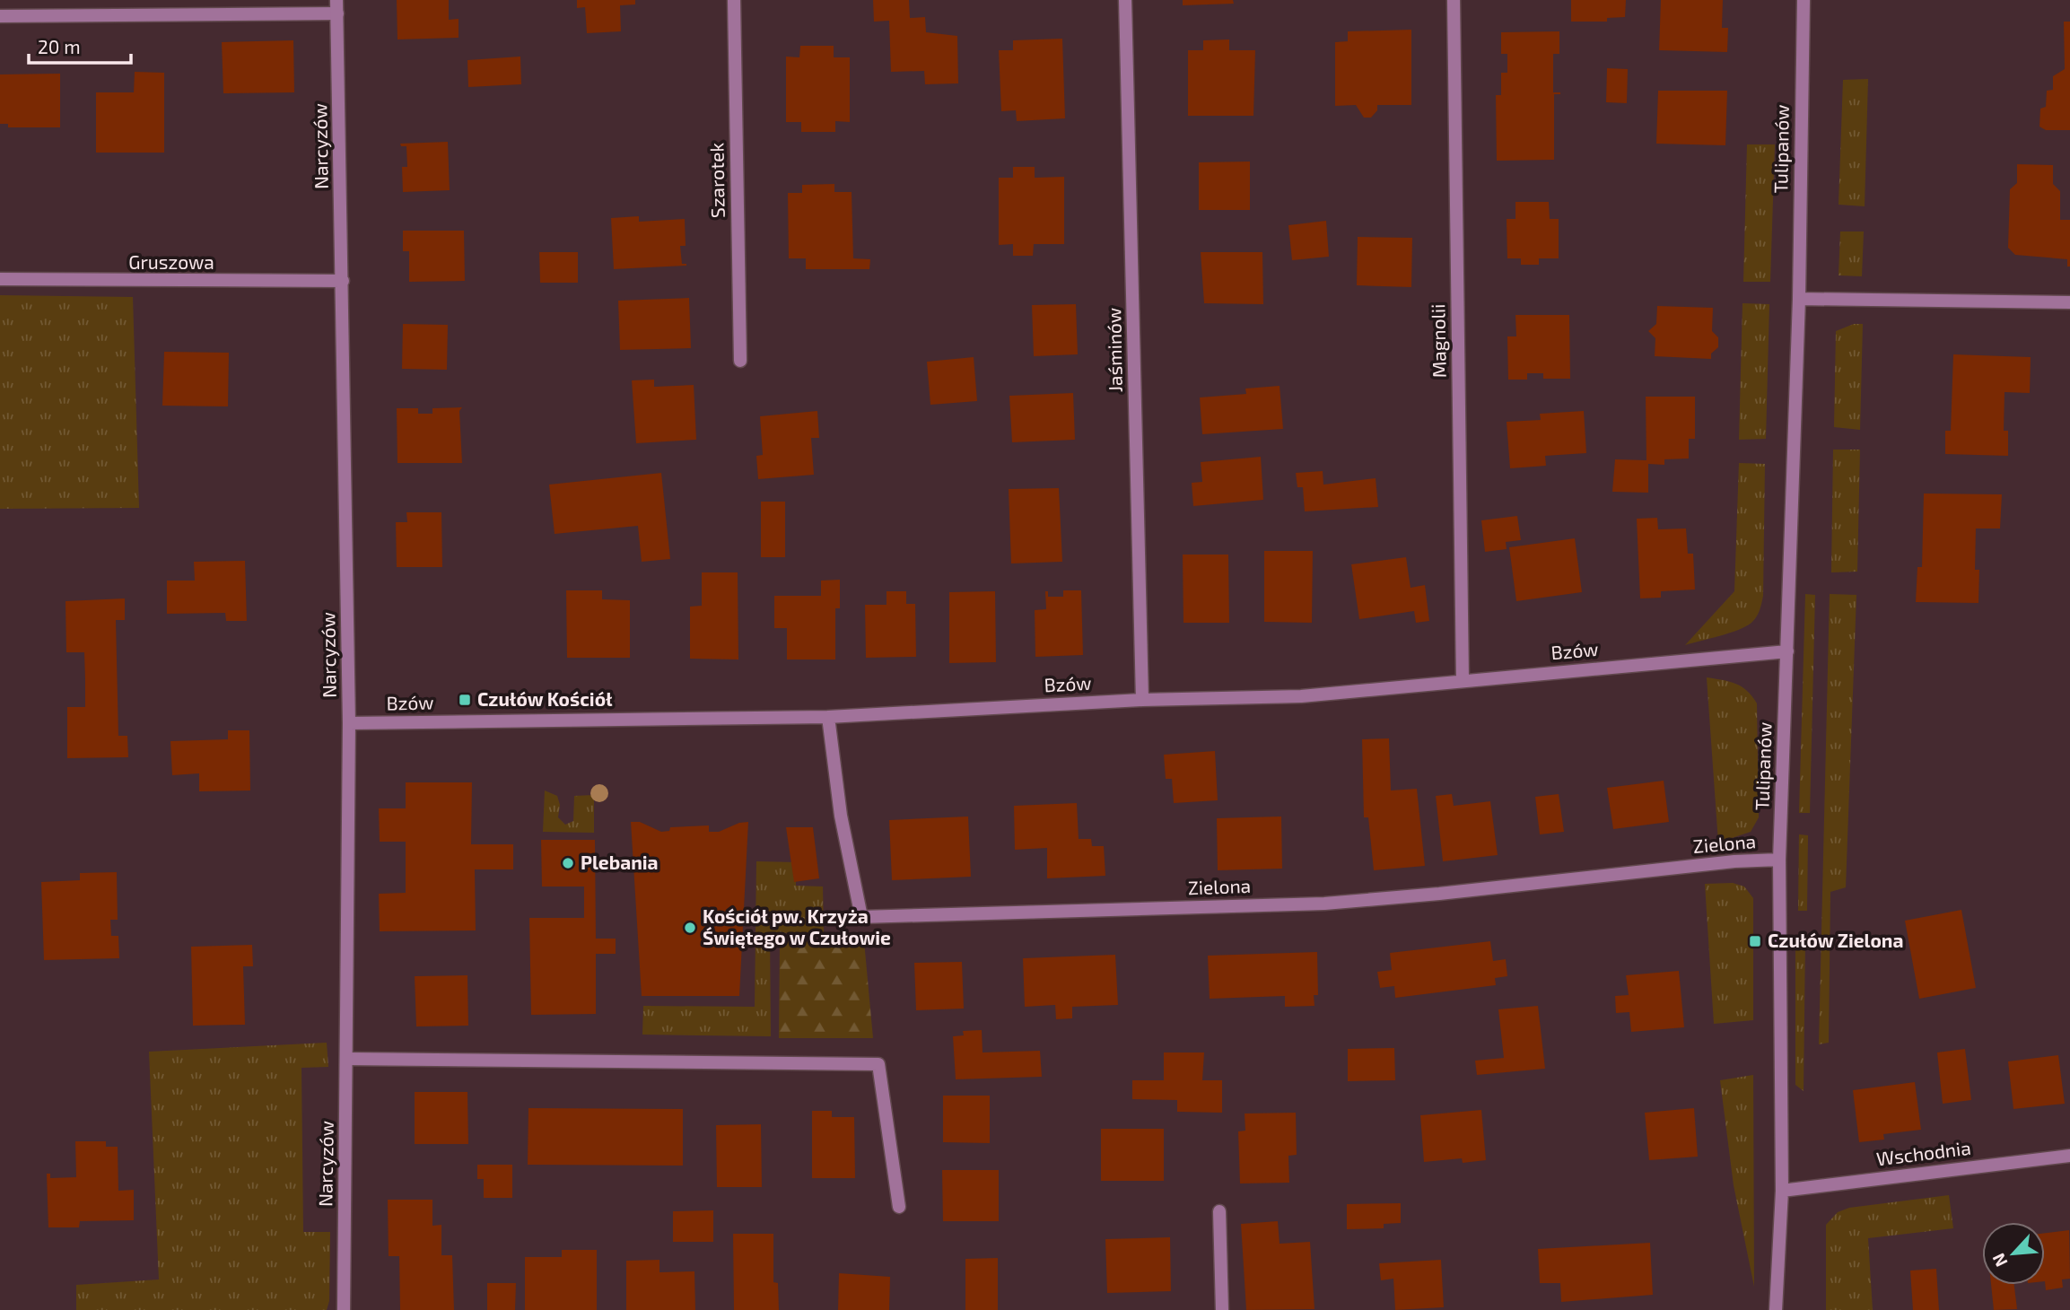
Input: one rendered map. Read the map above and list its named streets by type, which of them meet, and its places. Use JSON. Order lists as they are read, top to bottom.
{
  "streets": {
    "street": [
      "Narcyzów",
      "Tulipanów",
      "Szarotek",
      "Gruszowa",
      "Magnolii",
      "Jaśminów",
      "Bzów",
      "Zielona",
      "Wschodnia"
    ]
  },
  "crossings": [
    ["Narcyzów", "Gruszowa"],
    ["Narcyzów", "Bzów"],
    ["Tulipanów", "Bzów"],
    ["Tulipanów", "Zielona"],
    ["Tulipanów", "Wschodnia"],
    ["Magnolii", "Bzów"],
    ["Jaśminów", "Bzów"],
    ["Bzów", "Zielona"]
  ],
  "places": {
    "transit": ["Czułów Kościół", "Czułów Zielona"],
    "other": ["Plebania", "Kościół pw. Krzyża Świętego w Czułowie"]
  },
  "scale_bar": "20 m",
  "north": "bottom left"
}
